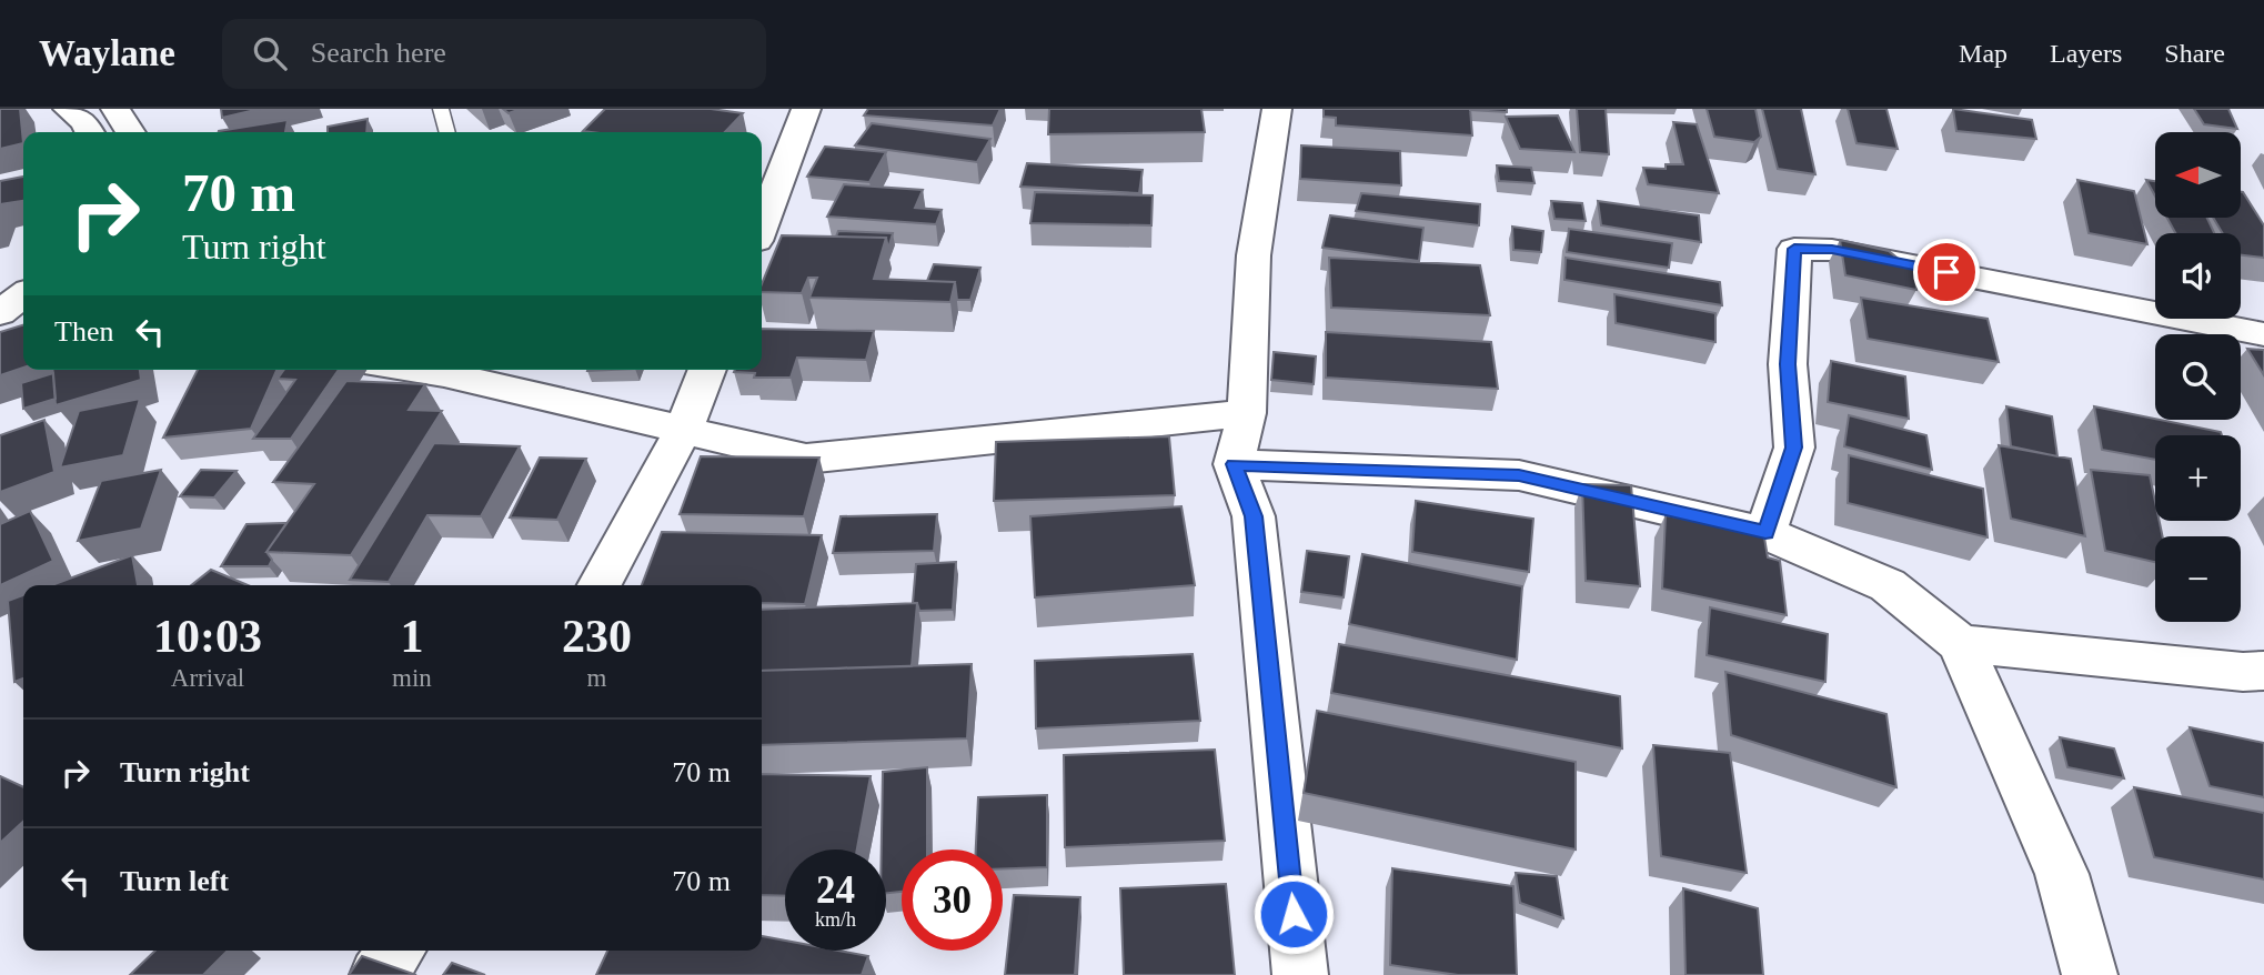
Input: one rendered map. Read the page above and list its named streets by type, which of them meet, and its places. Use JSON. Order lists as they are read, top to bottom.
{
  "north": "left",
  "page": {
    "header": "Waylane",
    "search": "Search here",
    "nav": ["Map", "Layers", "Share"],
    "map_buttons": ["+", "−"],
    "turn": ["70 m", "Turn right"],
    "then": "Then",
    "eta": [
      "10:03",
      "Arrival",
      "1",
      "min",
      "230",
      "m"
    ],
    "list": [
      {
        "name": "Turn right",
        "value": "70 m"
      },
      {
        "name": "Turn left",
        "value": "70 m"
      }
    ],
    "speed": "24 km/h",
    "limit": "30"
  }
}
